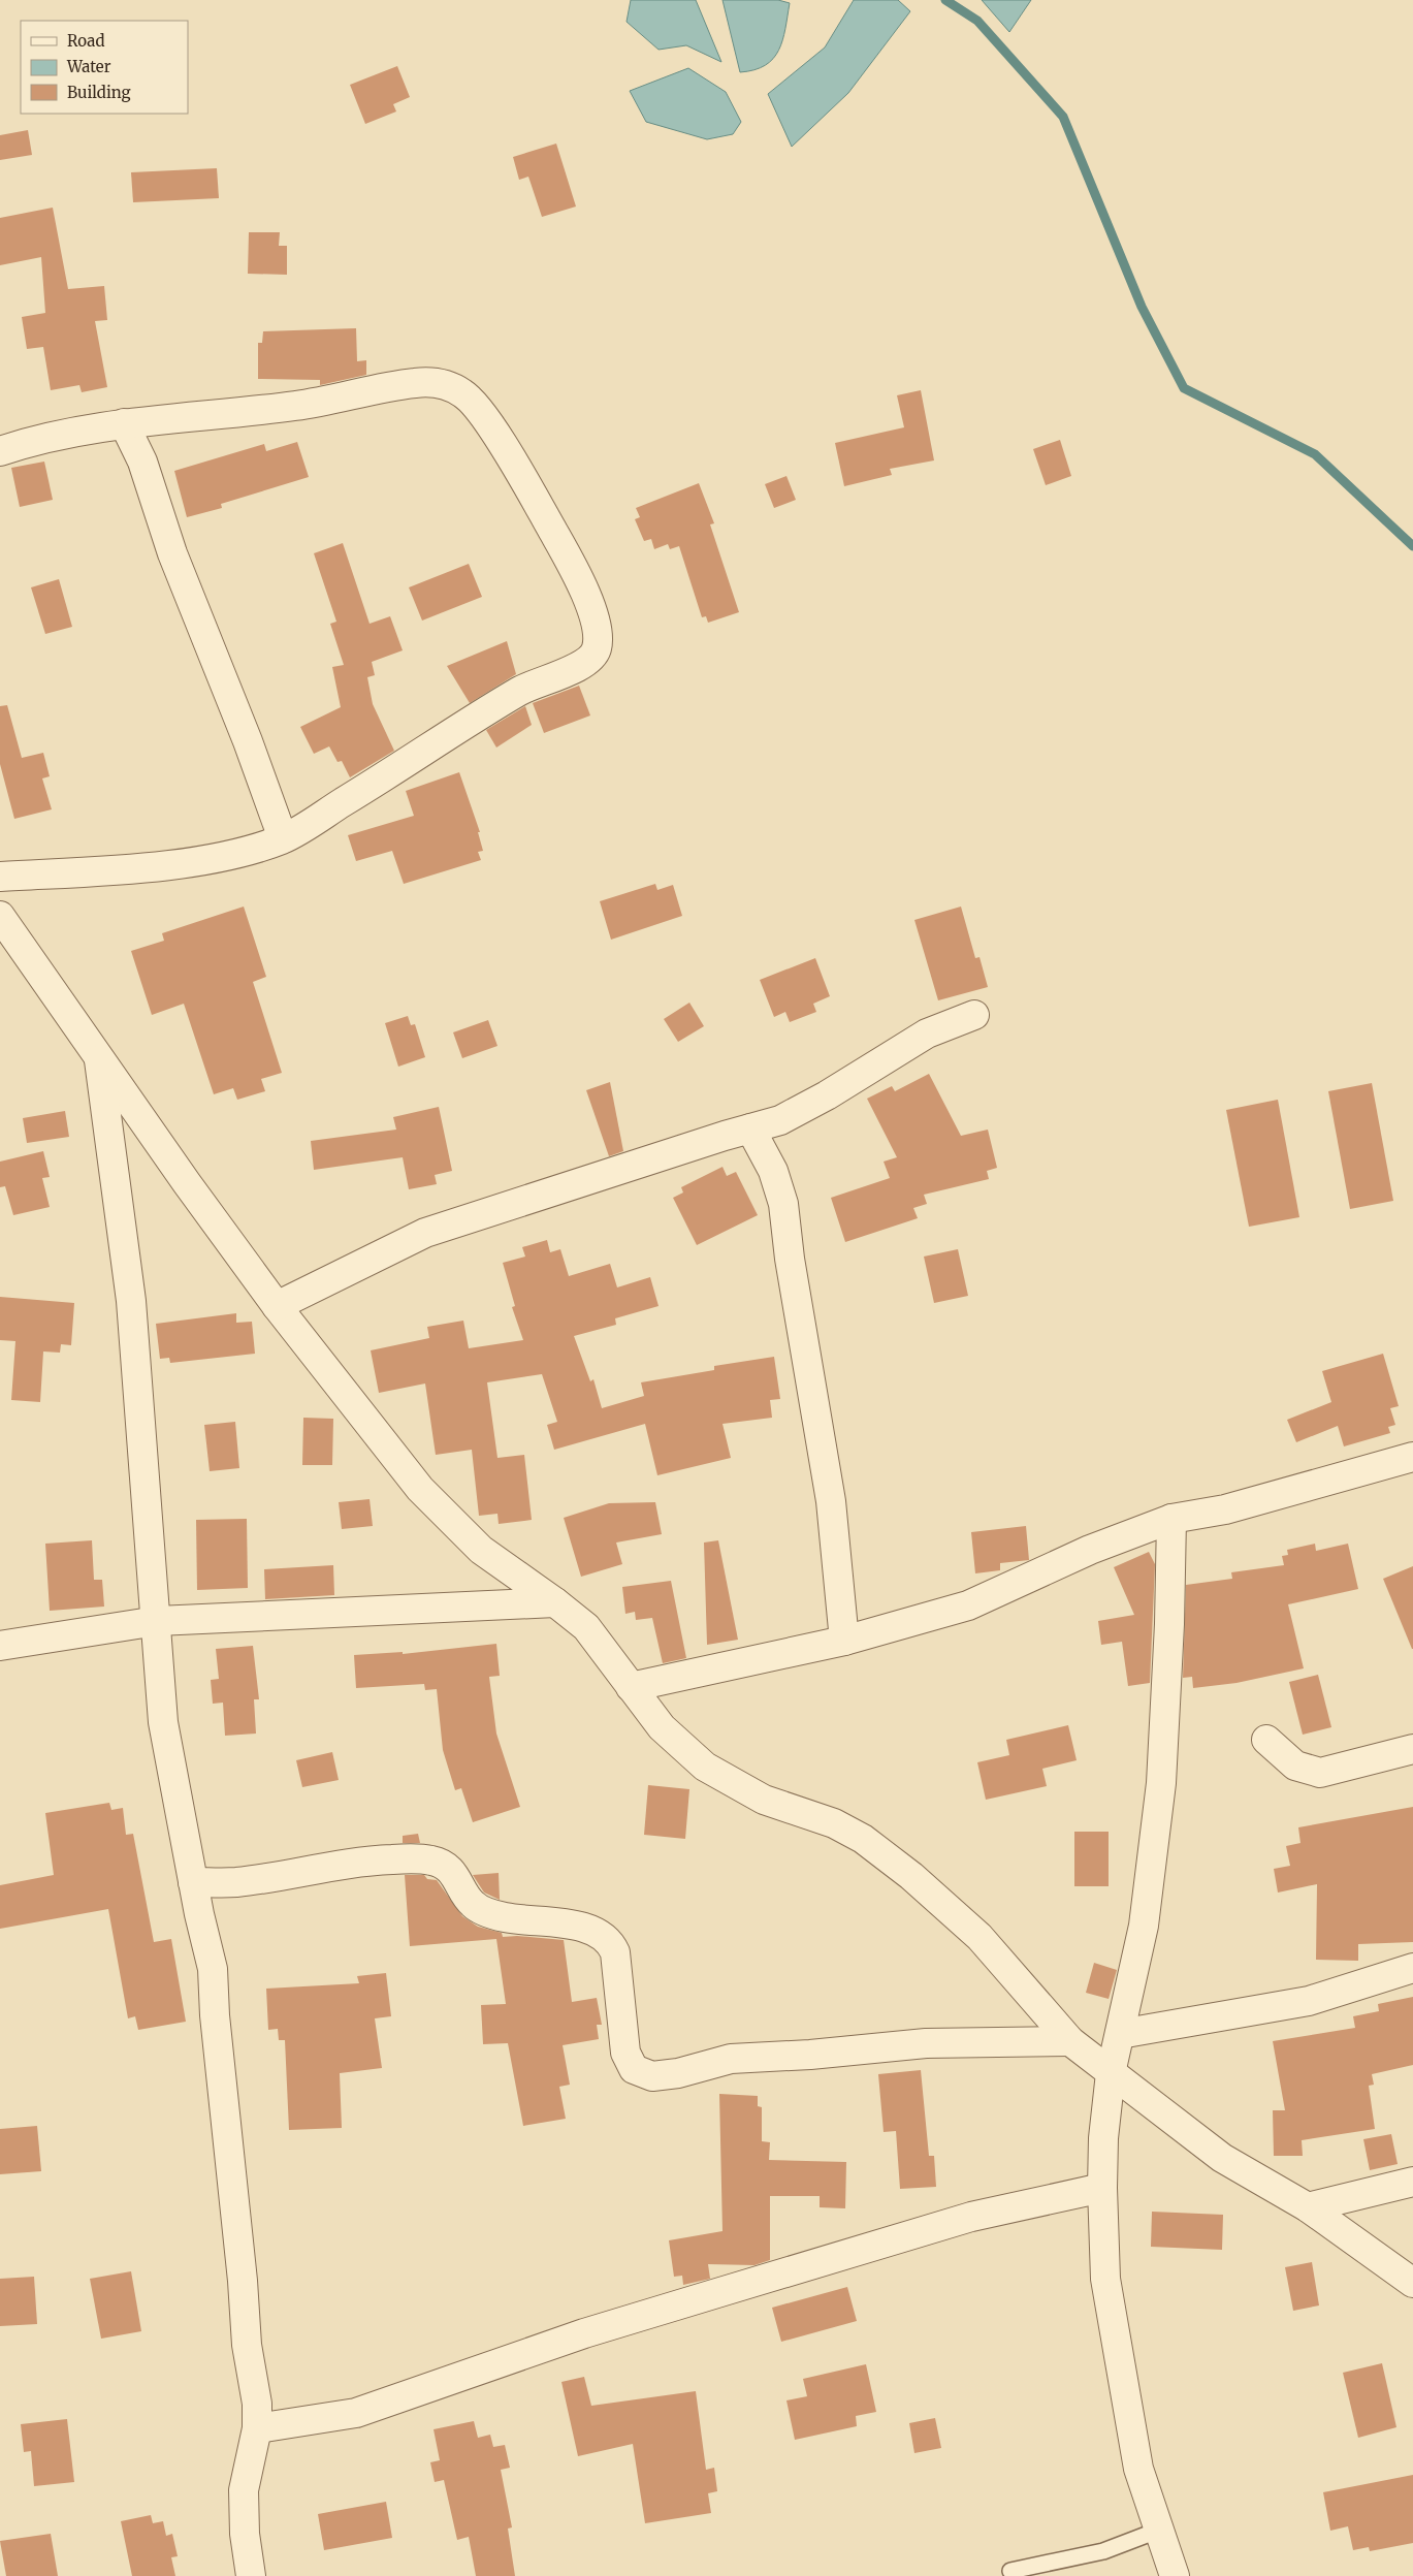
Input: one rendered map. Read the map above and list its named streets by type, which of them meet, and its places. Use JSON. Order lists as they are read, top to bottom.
{
  "legend": ["Road", "Water", "Building"]
}
